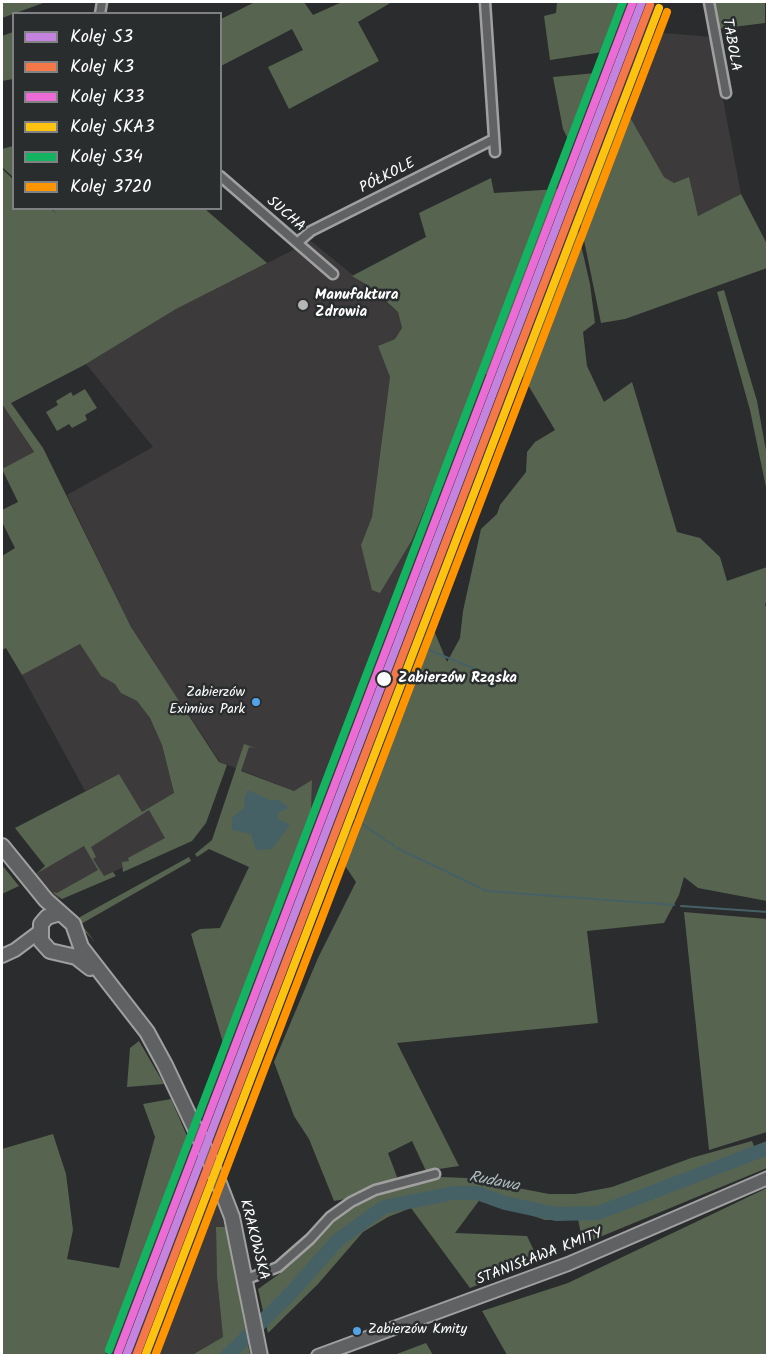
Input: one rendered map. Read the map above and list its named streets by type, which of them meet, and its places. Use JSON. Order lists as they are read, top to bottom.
{
  "streets": {
    "main road": ["KRAKOWSKA", "STANISŁAWA KMITY"],
    "street": ["TABOLA", "PÓŁKOLE", "SUCHA"]
  },
  "crossings": [
    ["PÓŁKOLE", "SUCHA"]
  ],
  "water": ["Rudawa"],
  "places": [
    "Manufaktura Zdrowia",
    "Zabierzów Rząska",
    "Zabierzów Eximius Park",
    "Zabierzów Kmity"
  ],
  "lines": [
    "rail line S3",
    "rail line K33",
    "rail line S34",
    "rail line K3",
    "rail line SKA3",
    "rail line 3720"
  ],
  "legend": [
    "Kolej S3",
    "Kolej K3",
    "Kolej K33",
    "Kolej SKA3",
    "Kolej S34",
    "Kolej 3720"
  ]
}
